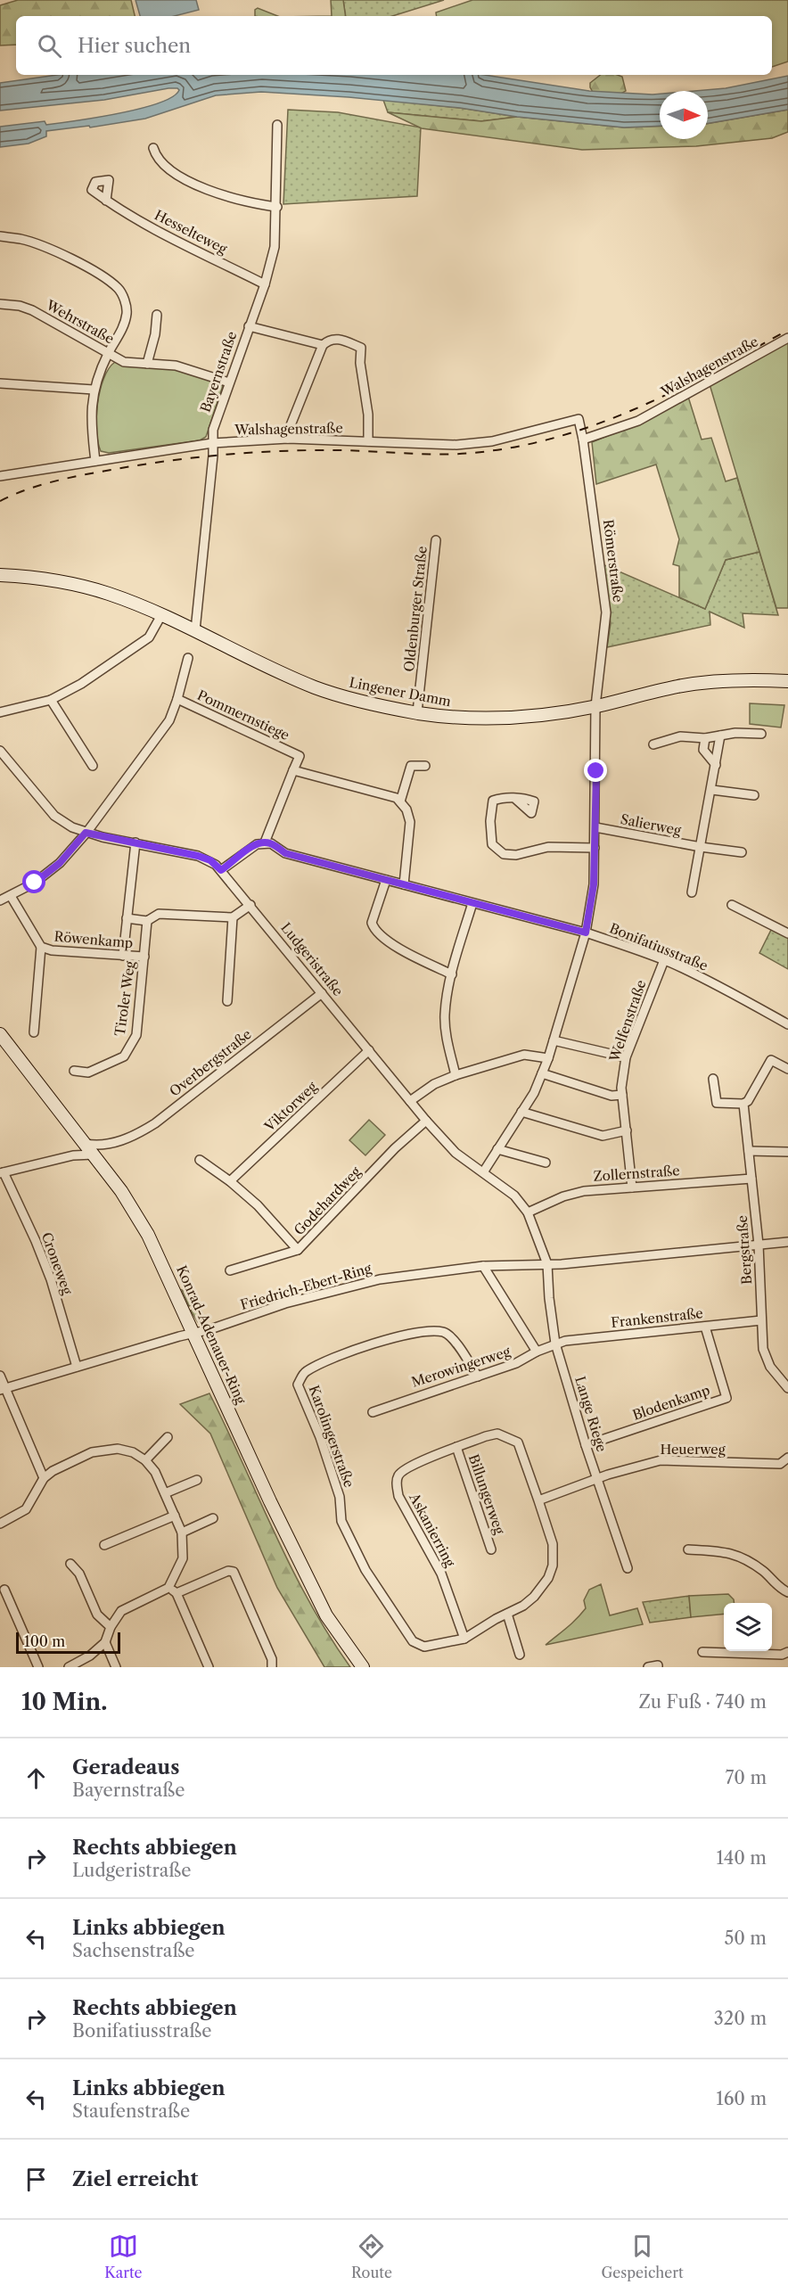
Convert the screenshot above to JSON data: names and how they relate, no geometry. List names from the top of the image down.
{
  "streets": {
    "main road": ["Lingener Damm", "Konrad-Adenauer-Ring"],
    "street": [
      "Hesselteweg",
      "Wehrstraße",
      "Walshagenstraße",
      "Bayernstraße",
      "Römerstraße",
      "Oldenburger Straße",
      "Pommernstiege",
      "Salierweg",
      "Röwenkamp",
      "Bonifatiusstraße",
      "Ludgeristraße",
      "Tiroler Weg",
      "Welfenstraße",
      "Overbergstraße",
      "Viktorweg",
      "Zollernstraße",
      "Godehardweg",
      "Bergstraße",
      "Croneweg",
      "Friedrich-Ebert-Ring",
      "Frankenstraße",
      "Merowingerweg",
      "Blodenkamp",
      "Lange Riege",
      "Karolingerstraße",
      "Heuerweg",
      "Billungerweg",
      "Askanierring"
    ]
  },
  "crossings": [
    ["Hesselteweg", "Bayernstraße"],
    ["Wehrstraße", "Bayernstraße"],
    ["Walshagenstraße", "Bayernstraße"],
    ["Walshagenstraße", "Römerstraße"],
    ["Bayernstraße", "Lingener Damm"],
    ["Römerstraße", "Lingener Damm"],
    ["Römerstraße", "Salierweg"],
    ["Römerstraße", "Bonifatiusstraße"],
    ["Römerstraße", "Ludgeristraße"],
    ["Oldenburger Straße", "Lingener Damm"],
    ["Röwenkamp", "Tiroler Weg"],
    ["Bonifatiusstraße", "Welfenstraße"],
    ["Ludgeristraße", "Tiroler Weg"],
    ["Ludgeristraße", "Overbergstraße"],
    ["Ludgeristraße", "Viktorweg"],
    ["Ludgeristraße", "Zollernstraße"],
    ["Ludgeristraße", "Godehardweg"],
    ["Ludgeristraße", "Friedrich-Ebert-Ring"],
    ["Ludgeristraße", "Lange Riege"],
    ["Welfenstraße", "Zollernstraße"],
    ["Overbergstraße", "Konrad-Adenauer-Ring"],
    ["Zollernstraße", "Bergstraße"],
    ["Bergstraße", "Friedrich-Ebert-Ring"],
    ["Bergstraße", "Frankenstraße"],
    ["Croneweg", "Friedrich-Ebert-Ring"],
    ["Friedrich-Ebert-Ring", "Konrad-Adenauer-Ring"],
    ["Friedrich-Ebert-Ring", "Lange Riege"],
    ["Frankenstraße", "Merowingerweg"],
    ["Frankenstraße", "Blodenkamp"],
    ["Frankenstraße", "Lange Riege"],
    ["Merowingerweg", "Lange Riege"],
    ["Merowingerweg", "Karolingerstraße"],
    ["Blodenkamp", "Lange Riege"],
    ["Lange Riege", "Heuerweg"],
    ["Karolingerstraße", "Askanierring"],
    ["Billungerweg", "Askanierring"]
  ],
  "scale_bar": "100 m",
  "north": "right",
  "page": {
    "search": "Hier suchen",
    "scale": "100 m",
    "heading": ["10 Min.", "Zu Fuß · 740 m"],
    "list": [
      ["Geradeaus", "Bayernstraße", "70 m"],
      ["Rechts abbiegen", "Ludgeristraße", "140 m"],
      ["Links abbiegen", "Sachsenstraße", "50 m"],
      ["Rechts abbiegen", "Bonifatiusstraße", "320 m"],
      ["Links abbiegen", "Staufenstraße", "160 m"],
      "Ziel erreicht"
    ],
    "nav": ["Karte", "Route", "Gespeichert"]
  }
}
